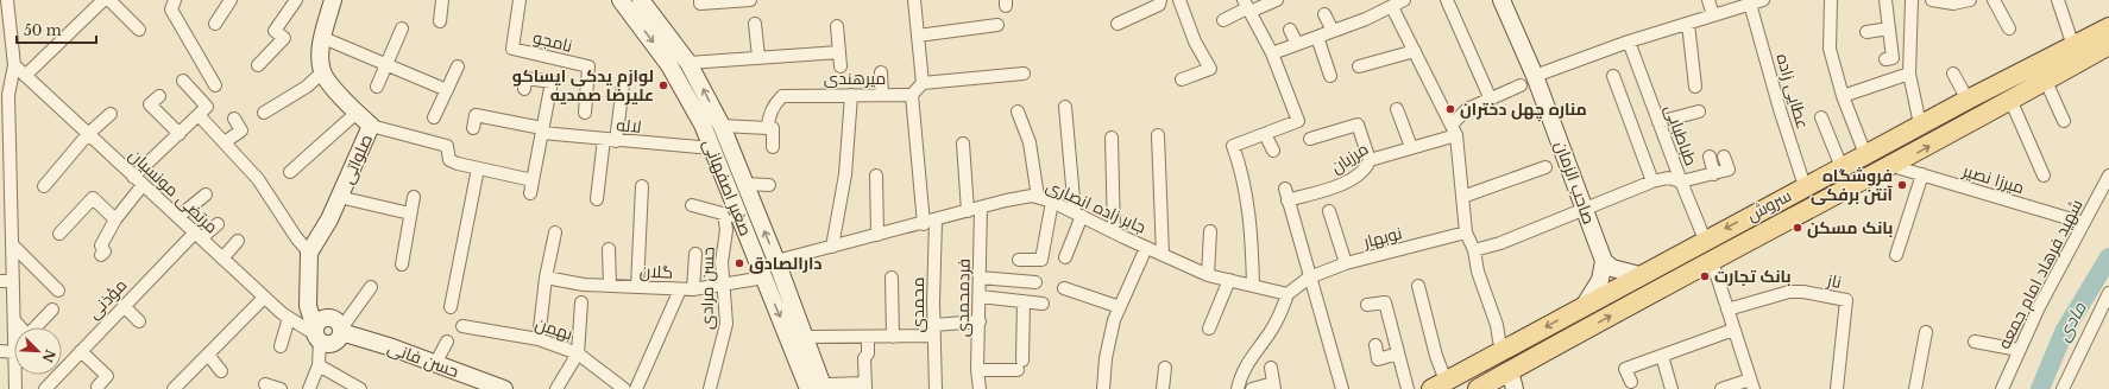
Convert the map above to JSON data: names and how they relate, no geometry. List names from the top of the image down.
{
  "streets": {
    "main road": ["سروش"],
    "street": [
      "نامجو",
      "میرهندی",
      "عطایی زاده",
      "لاله",
      "طباطبایی",
      "مرزبان",
      "صلواتی",
      "میرزا نصیر",
      "صاحب الزمان",
      "صغیر اصفهانی",
      "مرتضی مونسیان",
      "جابر زاده انصاری",
      "نوبهار",
      "گلان",
      "شهید فرهاد امام جمعه",
      "ناز",
      "حسن مرادی",
      "فردمحمدی",
      "مؤذنی",
      "محمدی",
      "بهمن",
      "حسن فانی"
    ]
  },
  "crossings": [
    ["عطایی زاده", "سروش"],
    ["لاله", "صغیر اصفهانی"],
    ["طباطبایی", "سروش"],
    ["مرزبان", "نوبهار"],
    ["صلواتی", "مرتضی مونسیان"],
    ["صلواتی", "حسن فانی"],
    ["میرزا نصیر", "سروش"],
    ["میرزا نصیر", "شهید فرهاد امام جمعه"],
    ["صغیر اصفهانی", "جابر زاده انصاری"],
    ["صغیر اصفهانی", "گلان"],
    ["مرتضی مونسیان", "مؤذنی"],
    ["مرتضی مونسیان", "حسن فانی"],
    ["جابر زاده انصاری", "فردمحمدی"],
    ["جابر زاده انصاری", "محمدی"],
    ["گلان", "حسن مرادی"]
  ],
  "water": ["مادی"],
  "places": [
    "لوازم یدکی ایساکو علیرضا صمدیه",
    "مناره چهل دختران",
    "فروشگاه آنتن برفکی",
    "بانک مسکن",
    "دارالصادق",
    "بانک تجارت"
  ],
  "scale_bar": "50 m",
  "north": "bottom right"
}
